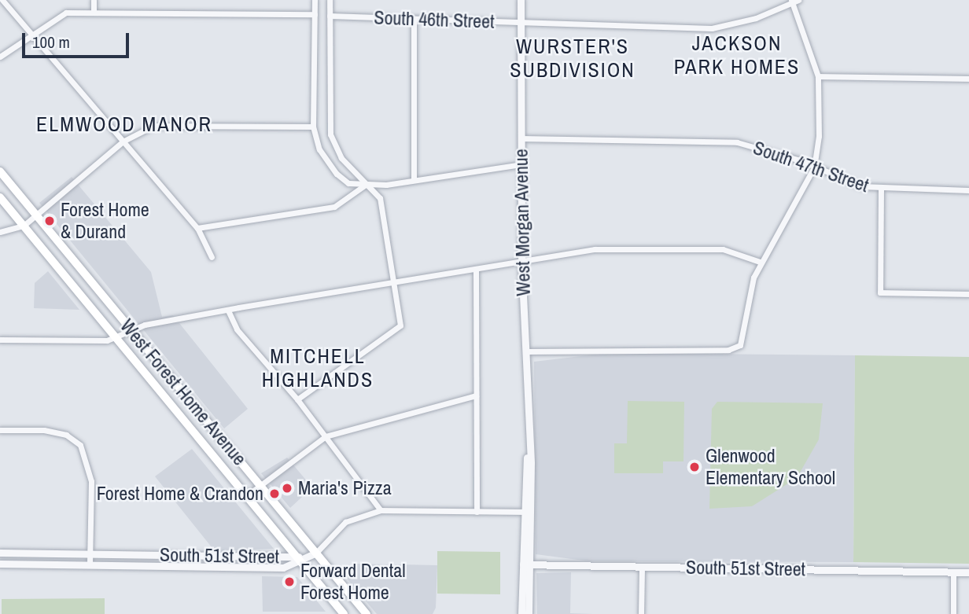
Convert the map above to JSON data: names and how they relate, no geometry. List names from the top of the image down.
{
  "streets": {
    "main road": ["West Forest Home Avenue"],
    "street": [
      "South 46th Street",
      "South 47th Street",
      "West Morgan Avenue",
      "South 51st Street"
    ]
  },
  "crossings": [
    ["South 46th Street", "West Morgan Avenue"],
    ["South 47th Street", "West Morgan Avenue"],
    ["West Morgan Avenue", "South 51st Street"],
    ["West Forest Home Avenue", "South 51st Street"]
  ],
  "districts": [
    "JACKSON PARK HOMES",
    "WURSTER'S SUBDIVISION",
    "ELMWOOD MANOR",
    "MITCHELL HIGHLANDS"
  ],
  "places": [
    "Forest Home & Durand",
    "Glenwood Elementary School",
    "Maria's Pizza",
    "Forest Home & Crandon",
    "Forward Dental Forest Home"
  ],
  "scale_bar": "100 m"
}
